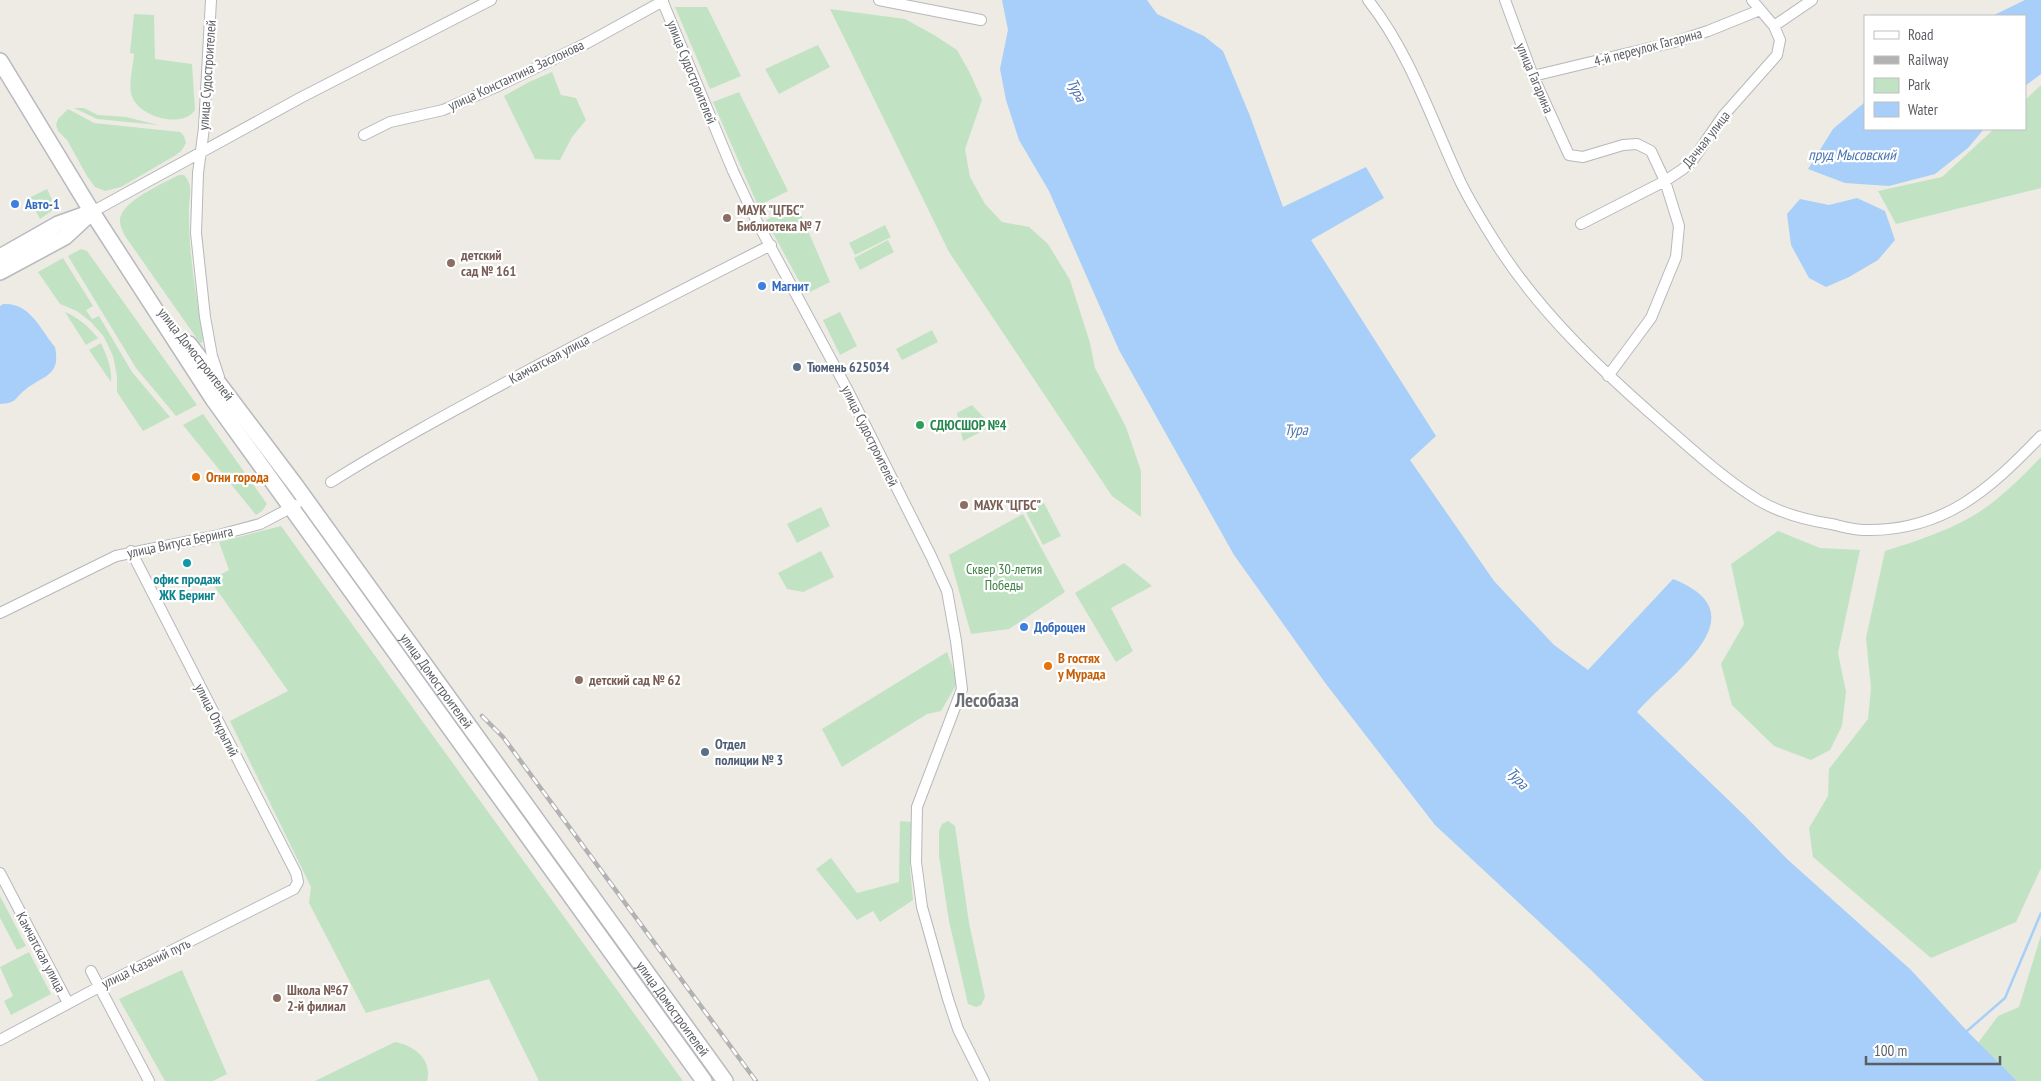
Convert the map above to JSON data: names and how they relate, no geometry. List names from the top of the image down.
{
  "streets": {
    "main road": ["улица Домостроителей"],
    "street": [
      "4-й переулок Гагарина",
      "улица Судостроителей",
      "улица Константина Заслонова",
      "улица Гагарина",
      "Дачная улица",
      "Камчатская улица",
      "улица Витуса Беринга",
      "улица Открытий",
      "улица Казачий путь"
    ]
  },
  "crossings": [
    ["4-й переулок Гагарина", "улица Гагарина"],
    ["улица Судостроителей", "улица Константина Заслонова"],
    ["улица Судостроителей", "улица Домостроителей"],
    ["улица Судостроителей", "Камчатская улица"],
    ["улица Гагарина", "Дачная улица"],
    ["улица Домостроителей", "улица Витуса Беринга"],
    ["Камчатская улица", "улица Казачий путь"],
    ["улица Витуса Беринга", "улица Открытий"],
    ["улица Открытий", "улица Казачий путь"]
  ],
  "districts": ["Лесобаза"],
  "water": ["Тура", "пруд Мысовский"],
  "parks": ["Сквер 30-летия Победы"],
  "places": [
    "Авто-1",
    "МАУК \"ЦГБС\" Библиотека № 7",
    "детский сад № 161",
    "Магнит",
    "Тюмень 625034",
    "СДЮСШОР №4",
    "Огни города",
    "МАУК \"ЦГБС\"",
    "офис продаж ЖК Беринг",
    "Доброцен",
    "В гостях у Мурада",
    "детский сад № 62",
    "Отдел полиции № 3",
    "Школа №67 2-й филиал"
  ],
  "legend": [
    "Road",
    "Railway",
    "Park",
    "Water"
  ],
  "scale_bar": "100 m"
}
